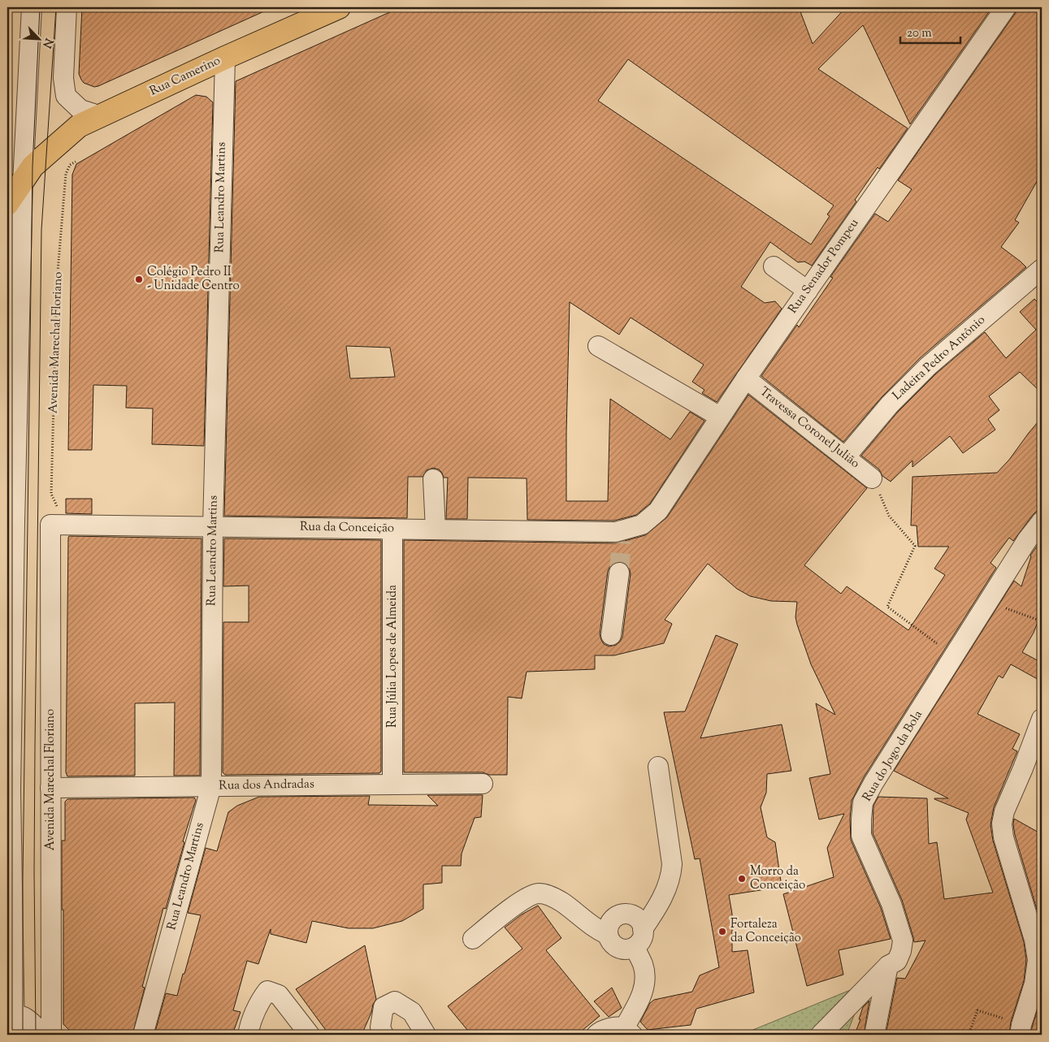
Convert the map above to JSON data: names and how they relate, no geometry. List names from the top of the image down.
{
  "streets": {
    "main road": ["Rua Camerino"],
    "street": [
      "Rua Leandro Martins",
      "Rua Senador Pompeu",
      "Avenida Marechal Floriano",
      "Ladeira Pedro Antônio",
      "Travessa Coronel Julião",
      "Rua da Conceição",
      "Rua Júlia Lopes de Almeida",
      "Rua do Jogo da Bola",
      "Rua dos Andradas"
    ]
  },
  "crossings": [
    ["Rua Camerino", "Rua Leandro Martins"],
    ["Rua Leandro Martins", "Rua da Conceição"],
    ["Rua Leandro Martins", "Rua dos Andradas"],
    ["Rua Senador Pompeu", "Travessa Coronel Julião"],
    ["Rua Senador Pompeu", "Rua da Conceição"],
    ["Avenida Marechal Floriano", "Rua da Conceição"],
    ["Avenida Marechal Floriano", "Rua dos Andradas"],
    ["Ladeira Pedro Antônio", "Travessa Coronel Julião"],
    ["Rua da Conceição", "Rua Júlia Lopes de Almeida"],
    ["Rua Júlia Lopes de Almeida", "Rua dos Andradas"]
  ],
  "places": ["Colégio Pedro II - Unidade Centro", "Morro da Conceição", "Fortaleza da Conceição"],
  "scale_bar": "20 m",
  "north": "bottom right"
}
